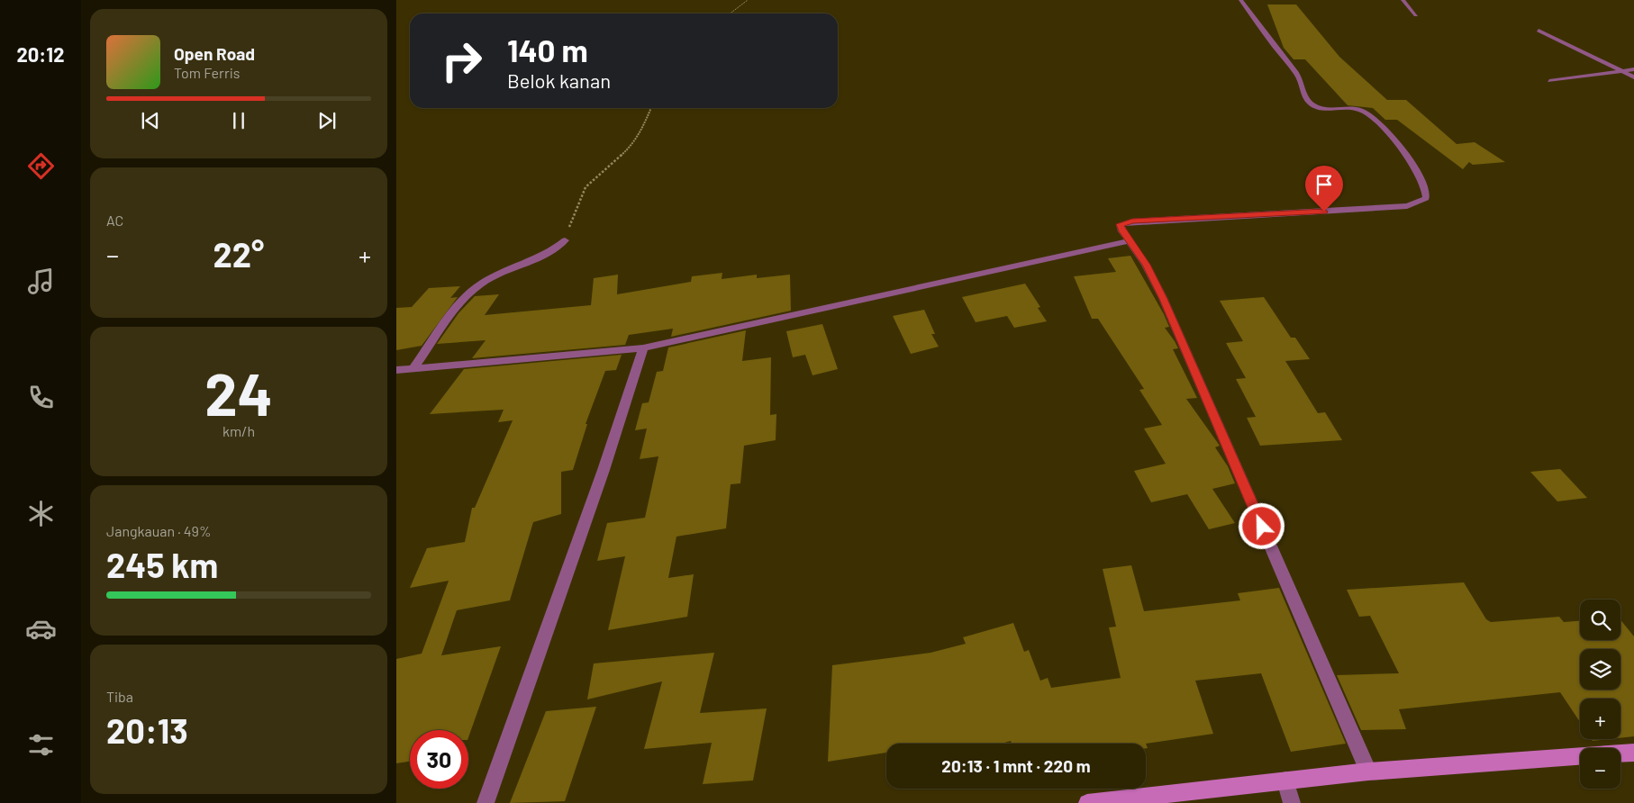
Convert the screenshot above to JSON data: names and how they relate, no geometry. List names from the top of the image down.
{
  "page": {
    "tabs": "20:12",
    "turn": ["140 m", "Belok kanan"],
    "song": ["Open Road", "Tom Ferris"],
    "tile": [
      "AC",
      ["24", "km/h"],
      ["Jangkauan · 49%", "245 km"],
      ["Tiba", "20:13"]
    ],
    "heat": ["−", "22°", "+"],
    "map_buttons": ["+", "−"],
    "limit": "30",
    "trip": "20:13 · 1 mnt · 220 m"
  }
}
